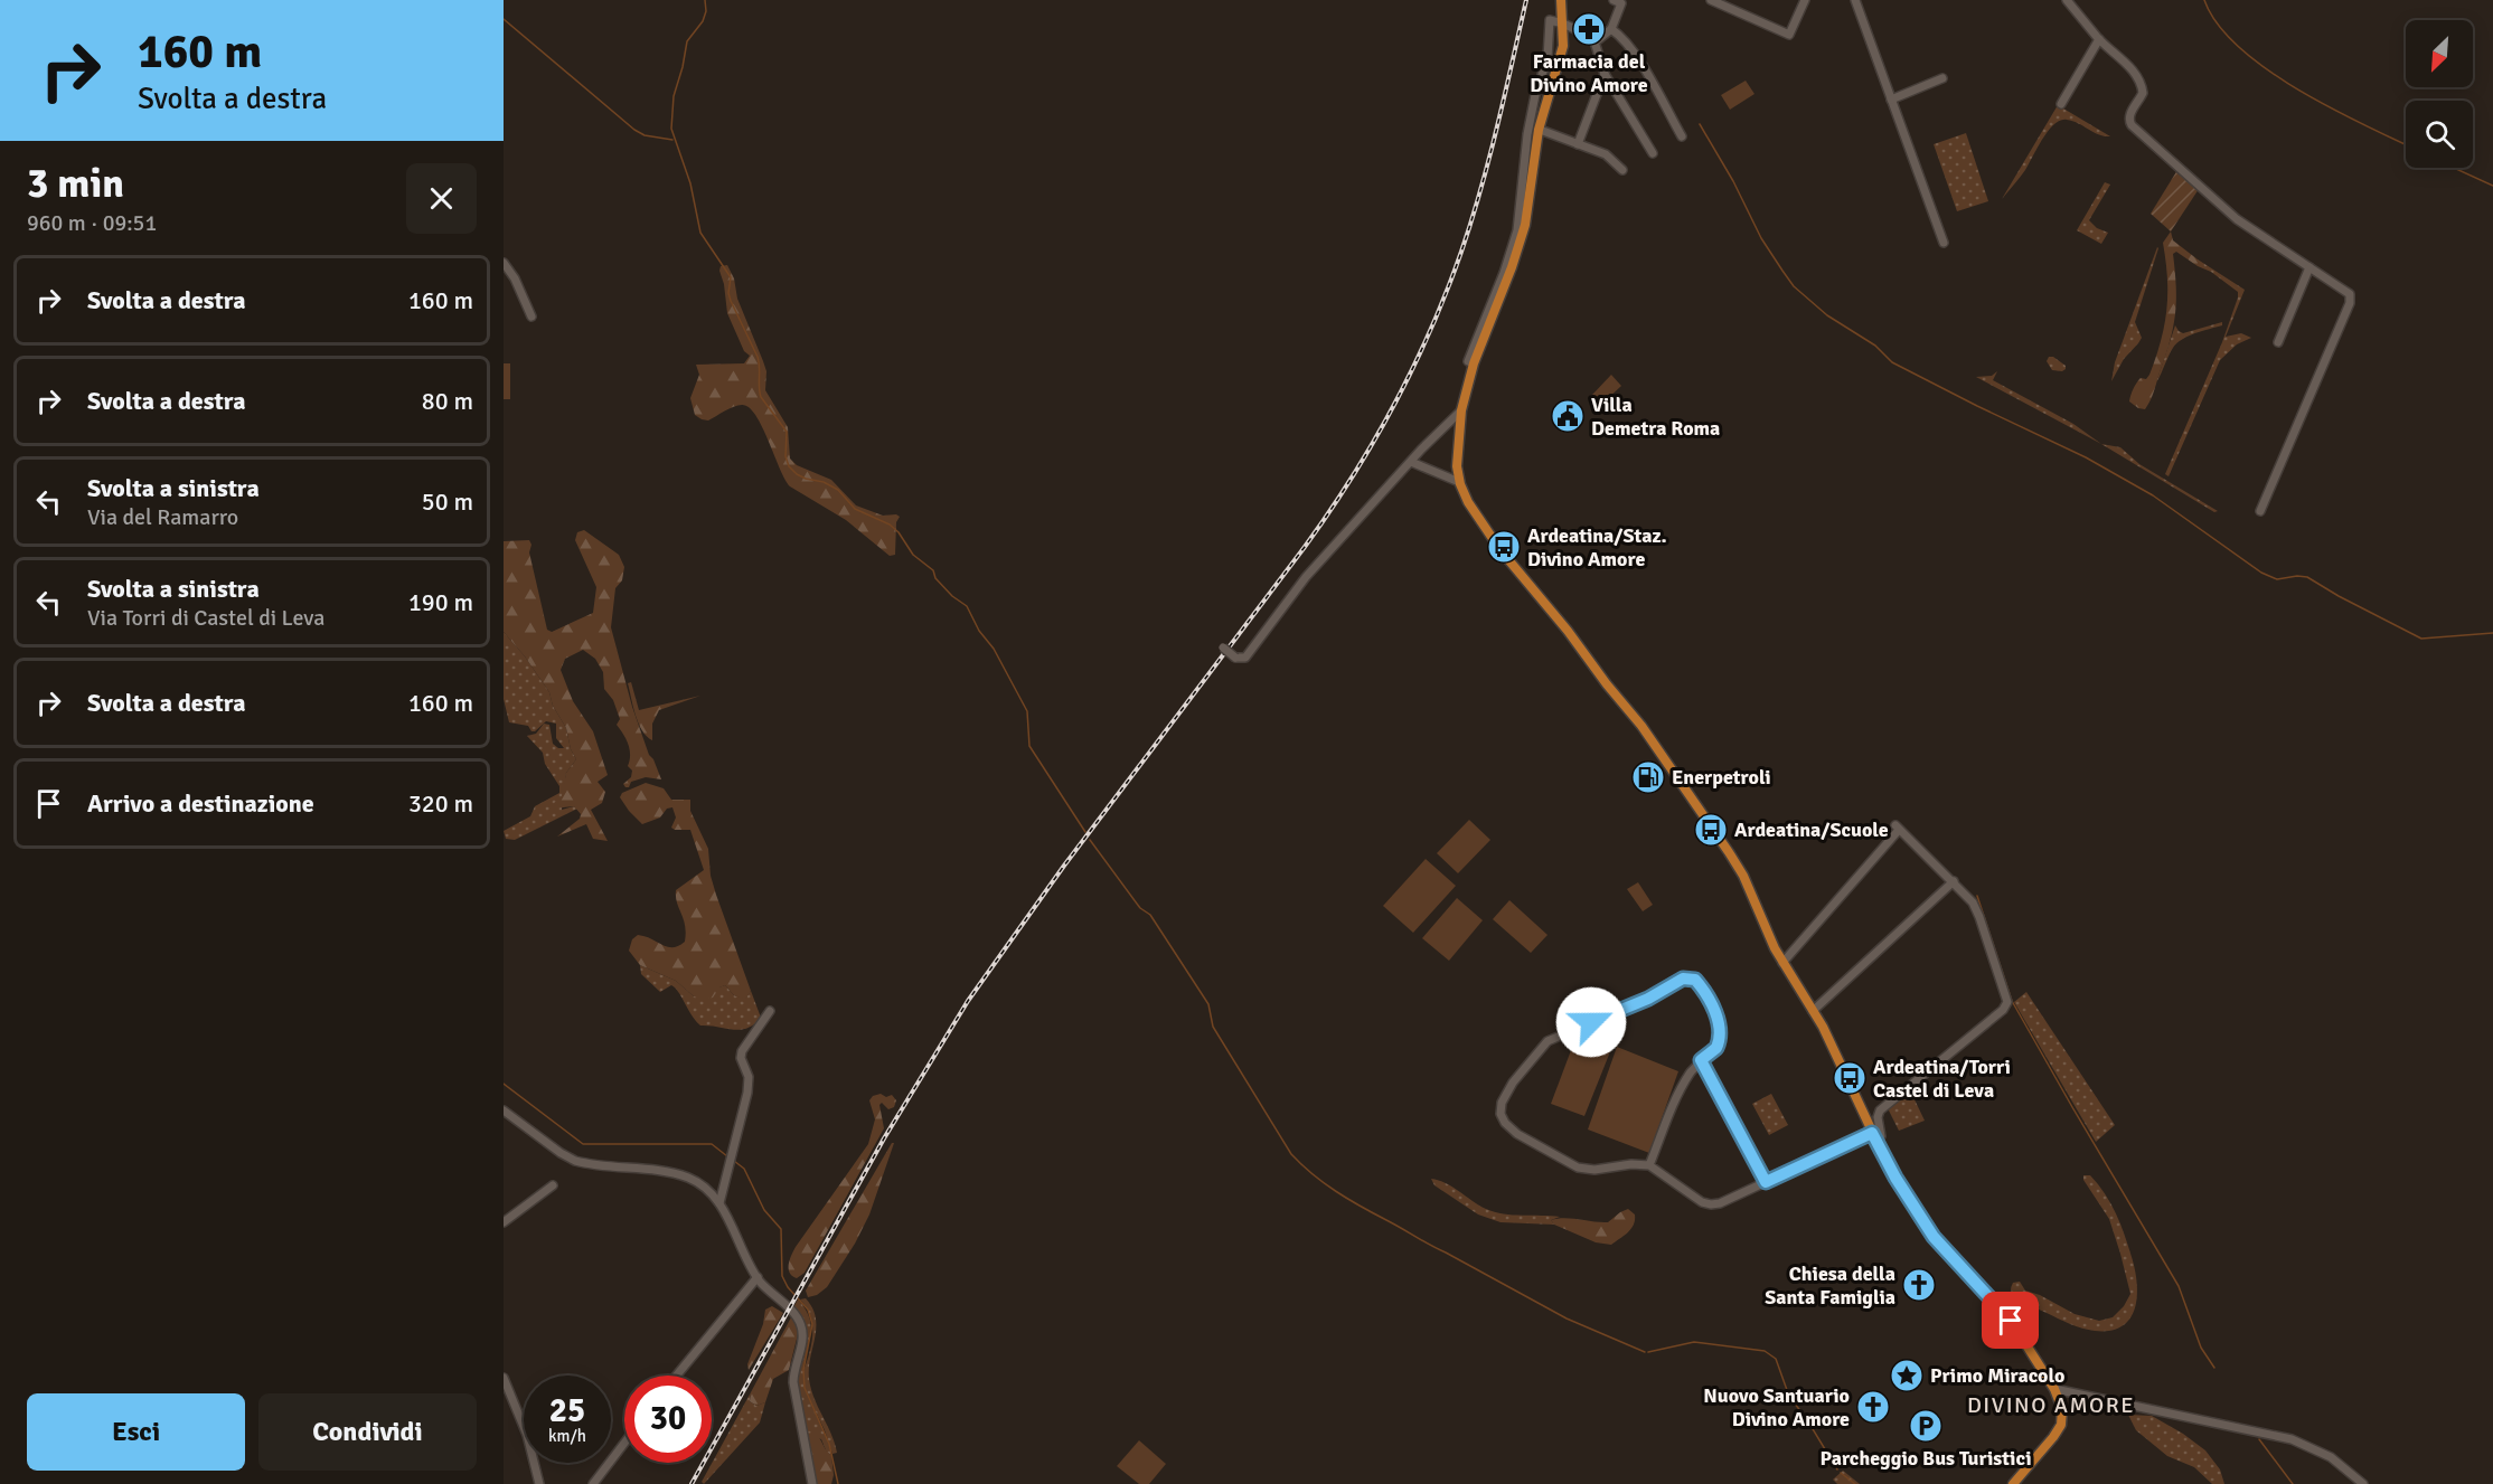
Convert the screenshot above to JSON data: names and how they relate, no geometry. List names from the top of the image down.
{
  "districts": ["DIVINO AMORE"],
  "places": {
    "pharmacy": ["Farmacia del Divino Amore"],
    "public building": ["Villa Demetra Roma"],
    "bus stop": ["Ardeatina/Staz. Divino Amore", "Ardeatina/Scuole", "Ardeatina/Torri Castel di Leva"],
    "fuel station": ["Enerpetroli"],
    "church": ["Chiesa della Santa Famiglia", "Nuovo Santuario Divino Amore"],
    "place": ["Primo Miracolo"],
    "parking": ["Parcheggio Bus Turistici"]
  },
  "north": "bottom left",
  "page": {
    "turn": ["160 m", "Svolta a destra"],
    "heading": ["3 min", "960 m · 09:51"],
    "list": [
      {
        "name": "Svolta a destra",
        "value": "160 m"
      },
      {
        "name": "Svolta a destra",
        "value": "80 m"
      },
      {
        "name": "Svolta a sinistra",
        "note": "Via del Ramarro",
        "value": "50 m"
      },
      {
        "name": "Svolta a sinistra",
        "note": "Via Torri di Castel di Leva",
        "value": "190 m"
      },
      {
        "name": "Svolta a destra",
        "value": "160 m"
      },
      {
        "name": "Arrivo a destinazione",
        "value": "320 m"
      }
    ],
    "speed": "25 km/h",
    "limit": "30",
    "buttons": ["Esci", "Condividi"]
  }
}
